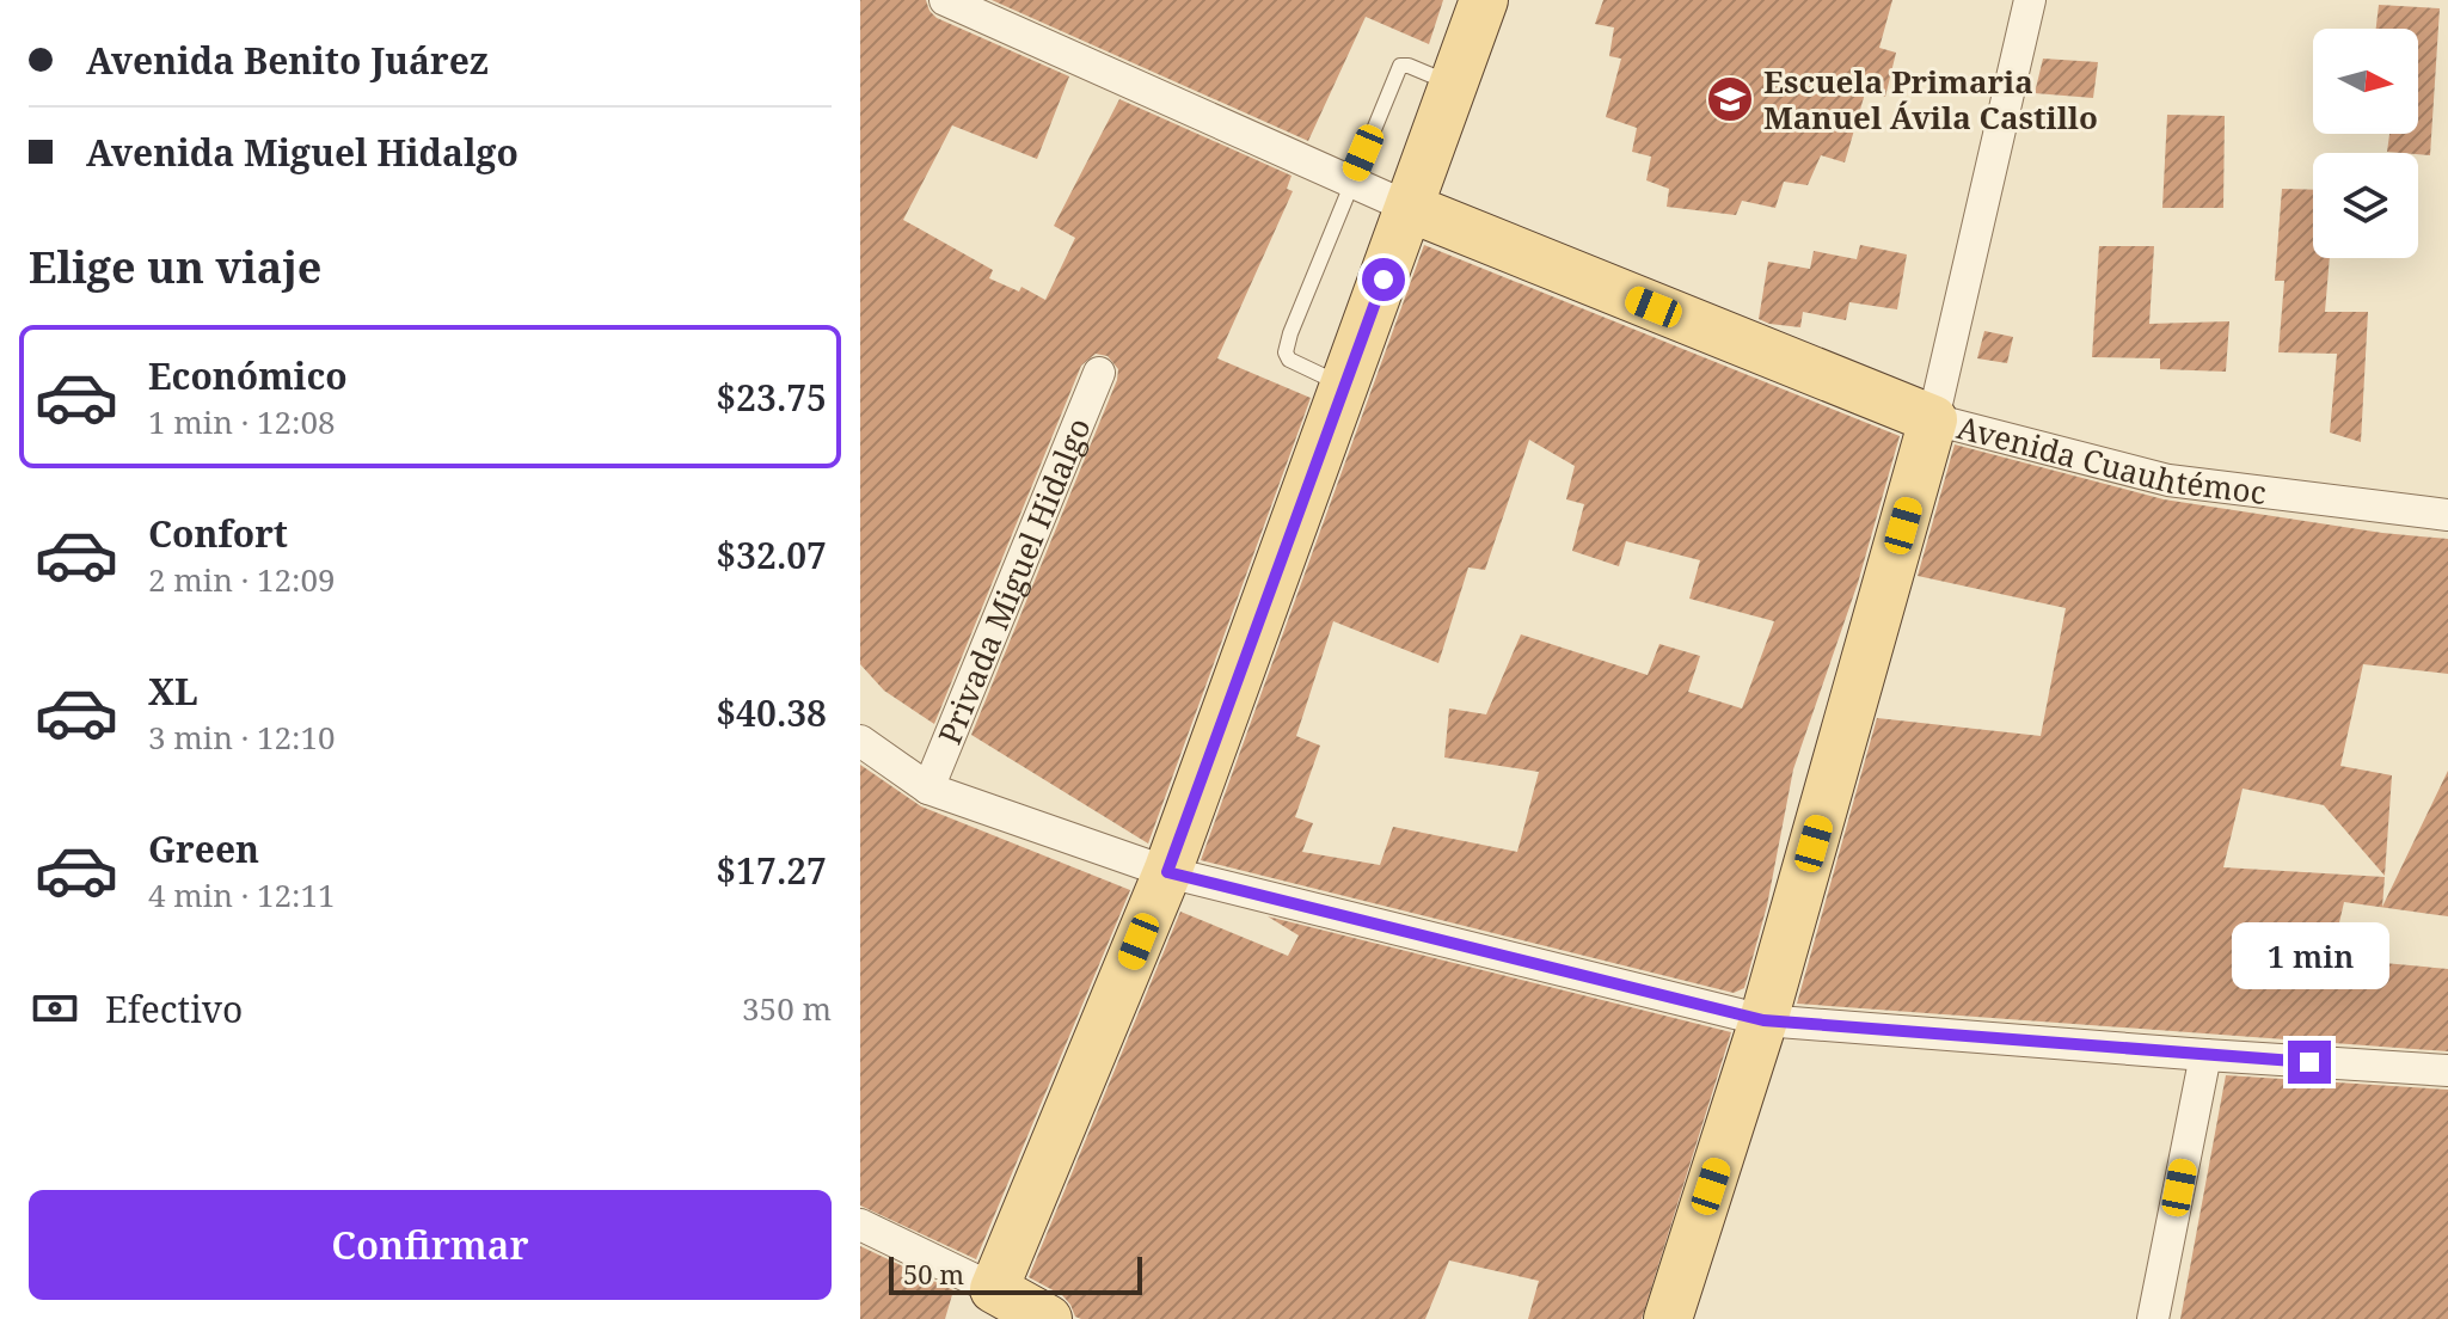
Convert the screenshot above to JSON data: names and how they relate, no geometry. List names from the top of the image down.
{
  "streets": {
    "main road": ["Avenida Cuauhtémoc"],
    "street": ["Privada Miguel Hidalgo"]
  },
  "places": {
    "school or university": ["Escuela Primaria Manuel Ávila Castillo"]
  },
  "scale_bar": "50 m",
  "north": "right",
  "page": {
    "banner": ["Avenida Benito Juárez", "Avenida Miguel Hidalgo"],
    "heading": "Elige un viaje",
    "list": [
      {
        "name": "Económico",
        "note": "1 min · 12:08",
        "value": "$23.75"
      },
      {
        "name": "Confort",
        "note": "2 min · 12:09",
        "value": "$32.07"
      },
      {
        "name": "XL",
        "note": "3 min · 12:10",
        "value": "$40.38"
      },
      {
        "name": "Green",
        "note": "4 min · 12:11",
        "value": "$17.27"
      }
    ],
    "bubble": "1 min",
    "pay": ["Efectivo", "350 m"],
    "buttons": "Confirmar",
    "scale": "50 m"
  }
}
